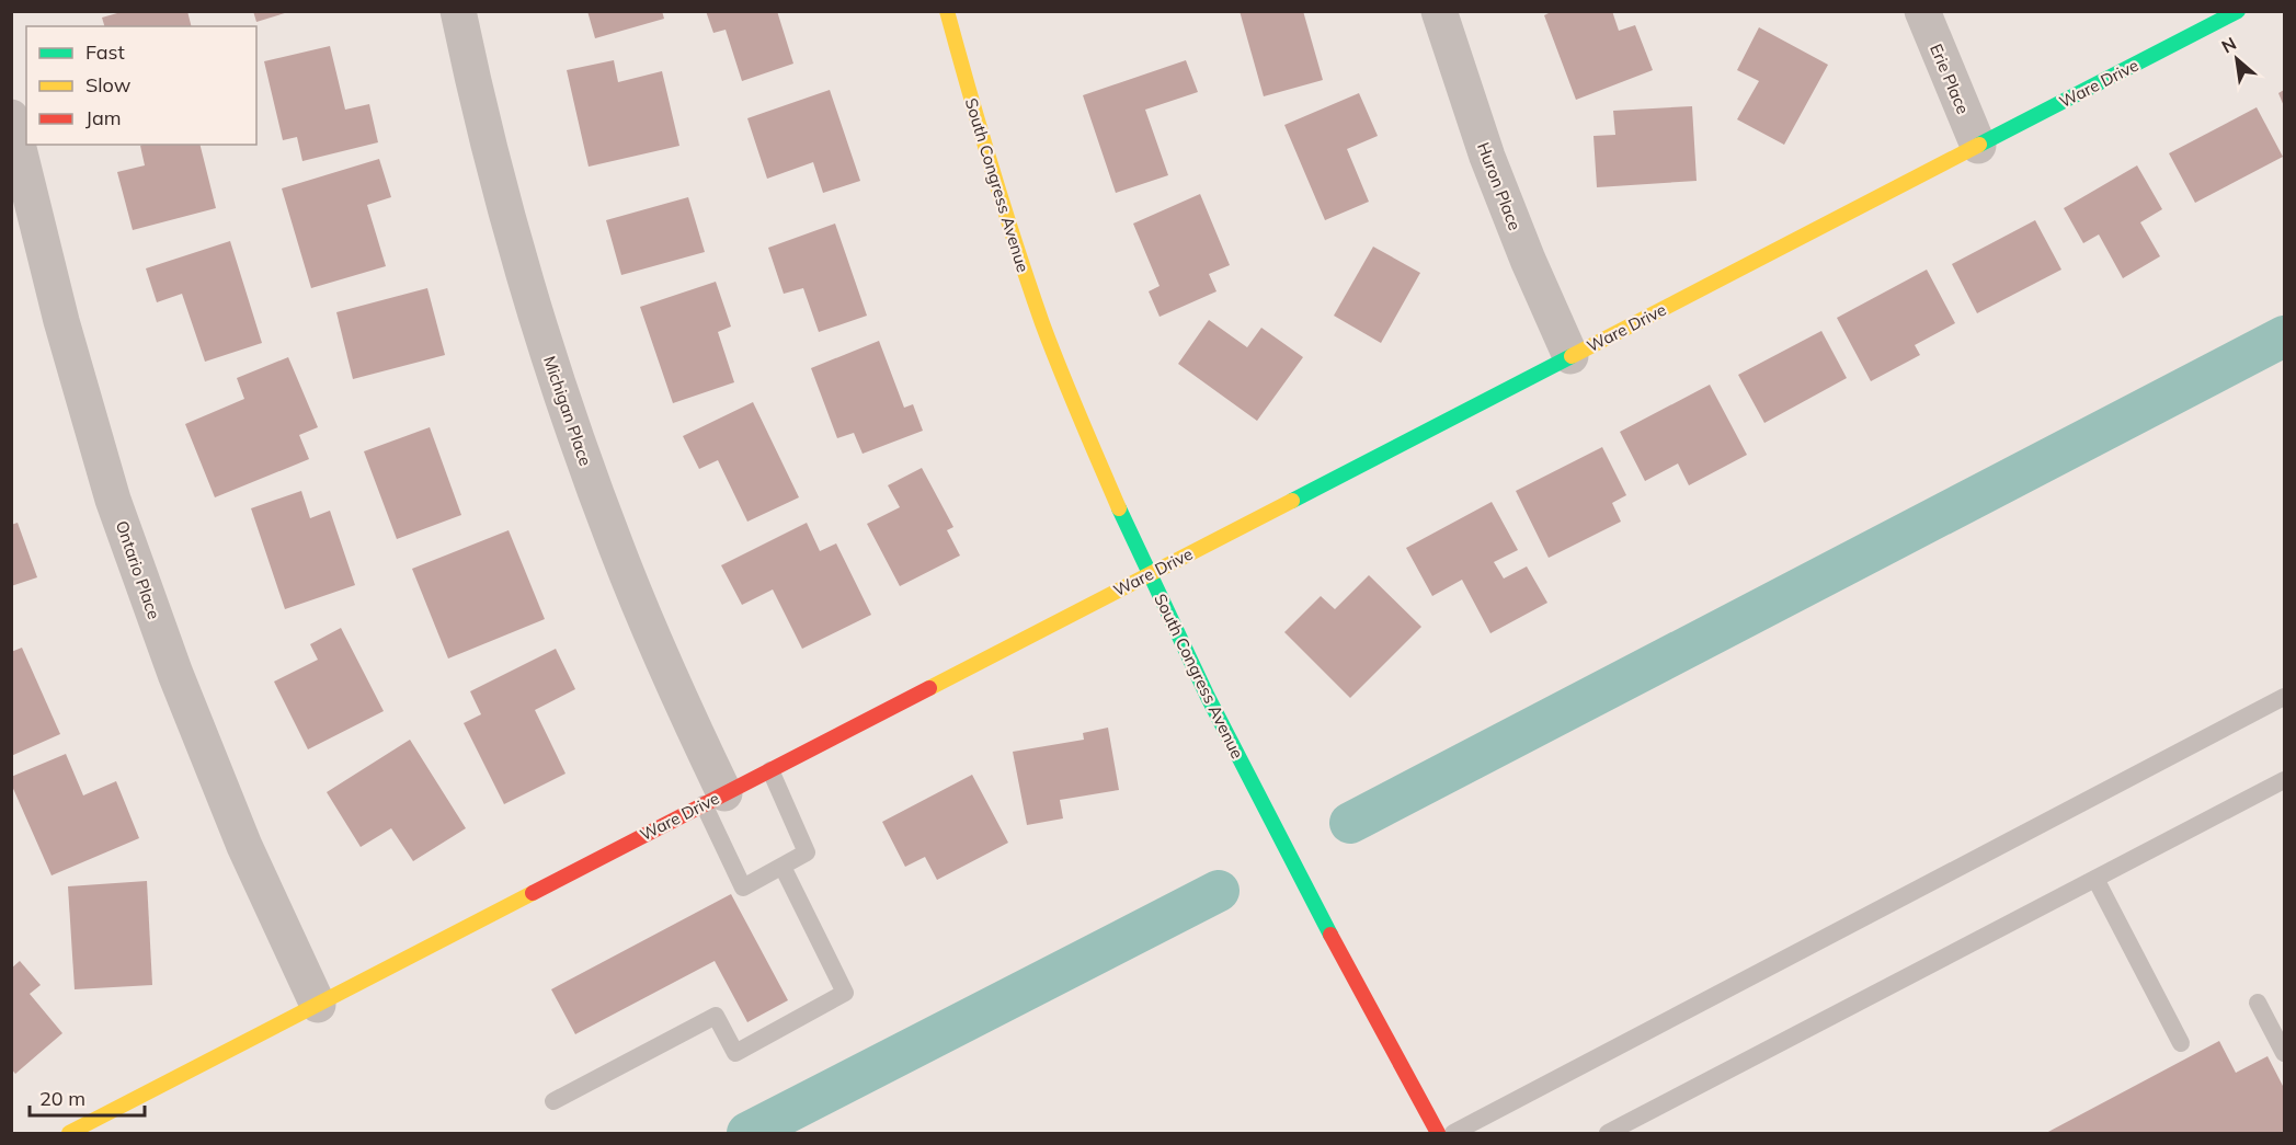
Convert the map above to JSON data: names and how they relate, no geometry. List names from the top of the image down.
{
  "streets": {
    "street": [
      "Erie Place",
      "Ware Drive",
      "South Congress Avenue",
      "Huron Place",
      "Michigan Place",
      "Ontario Place"
    ]
  },
  "crossings": [
    ["Erie Place", "Ware Drive"],
    ["Ware Drive", "South Congress Avenue"],
    ["Ware Drive", "Huron Place"],
    ["Ware Drive", "Michigan Place"],
    ["Ware Drive", "Ontario Place"]
  ],
  "legend": ["Fast", "Slow", "Jam"],
  "scale_bar": "20 m",
  "north": "top left"
}
